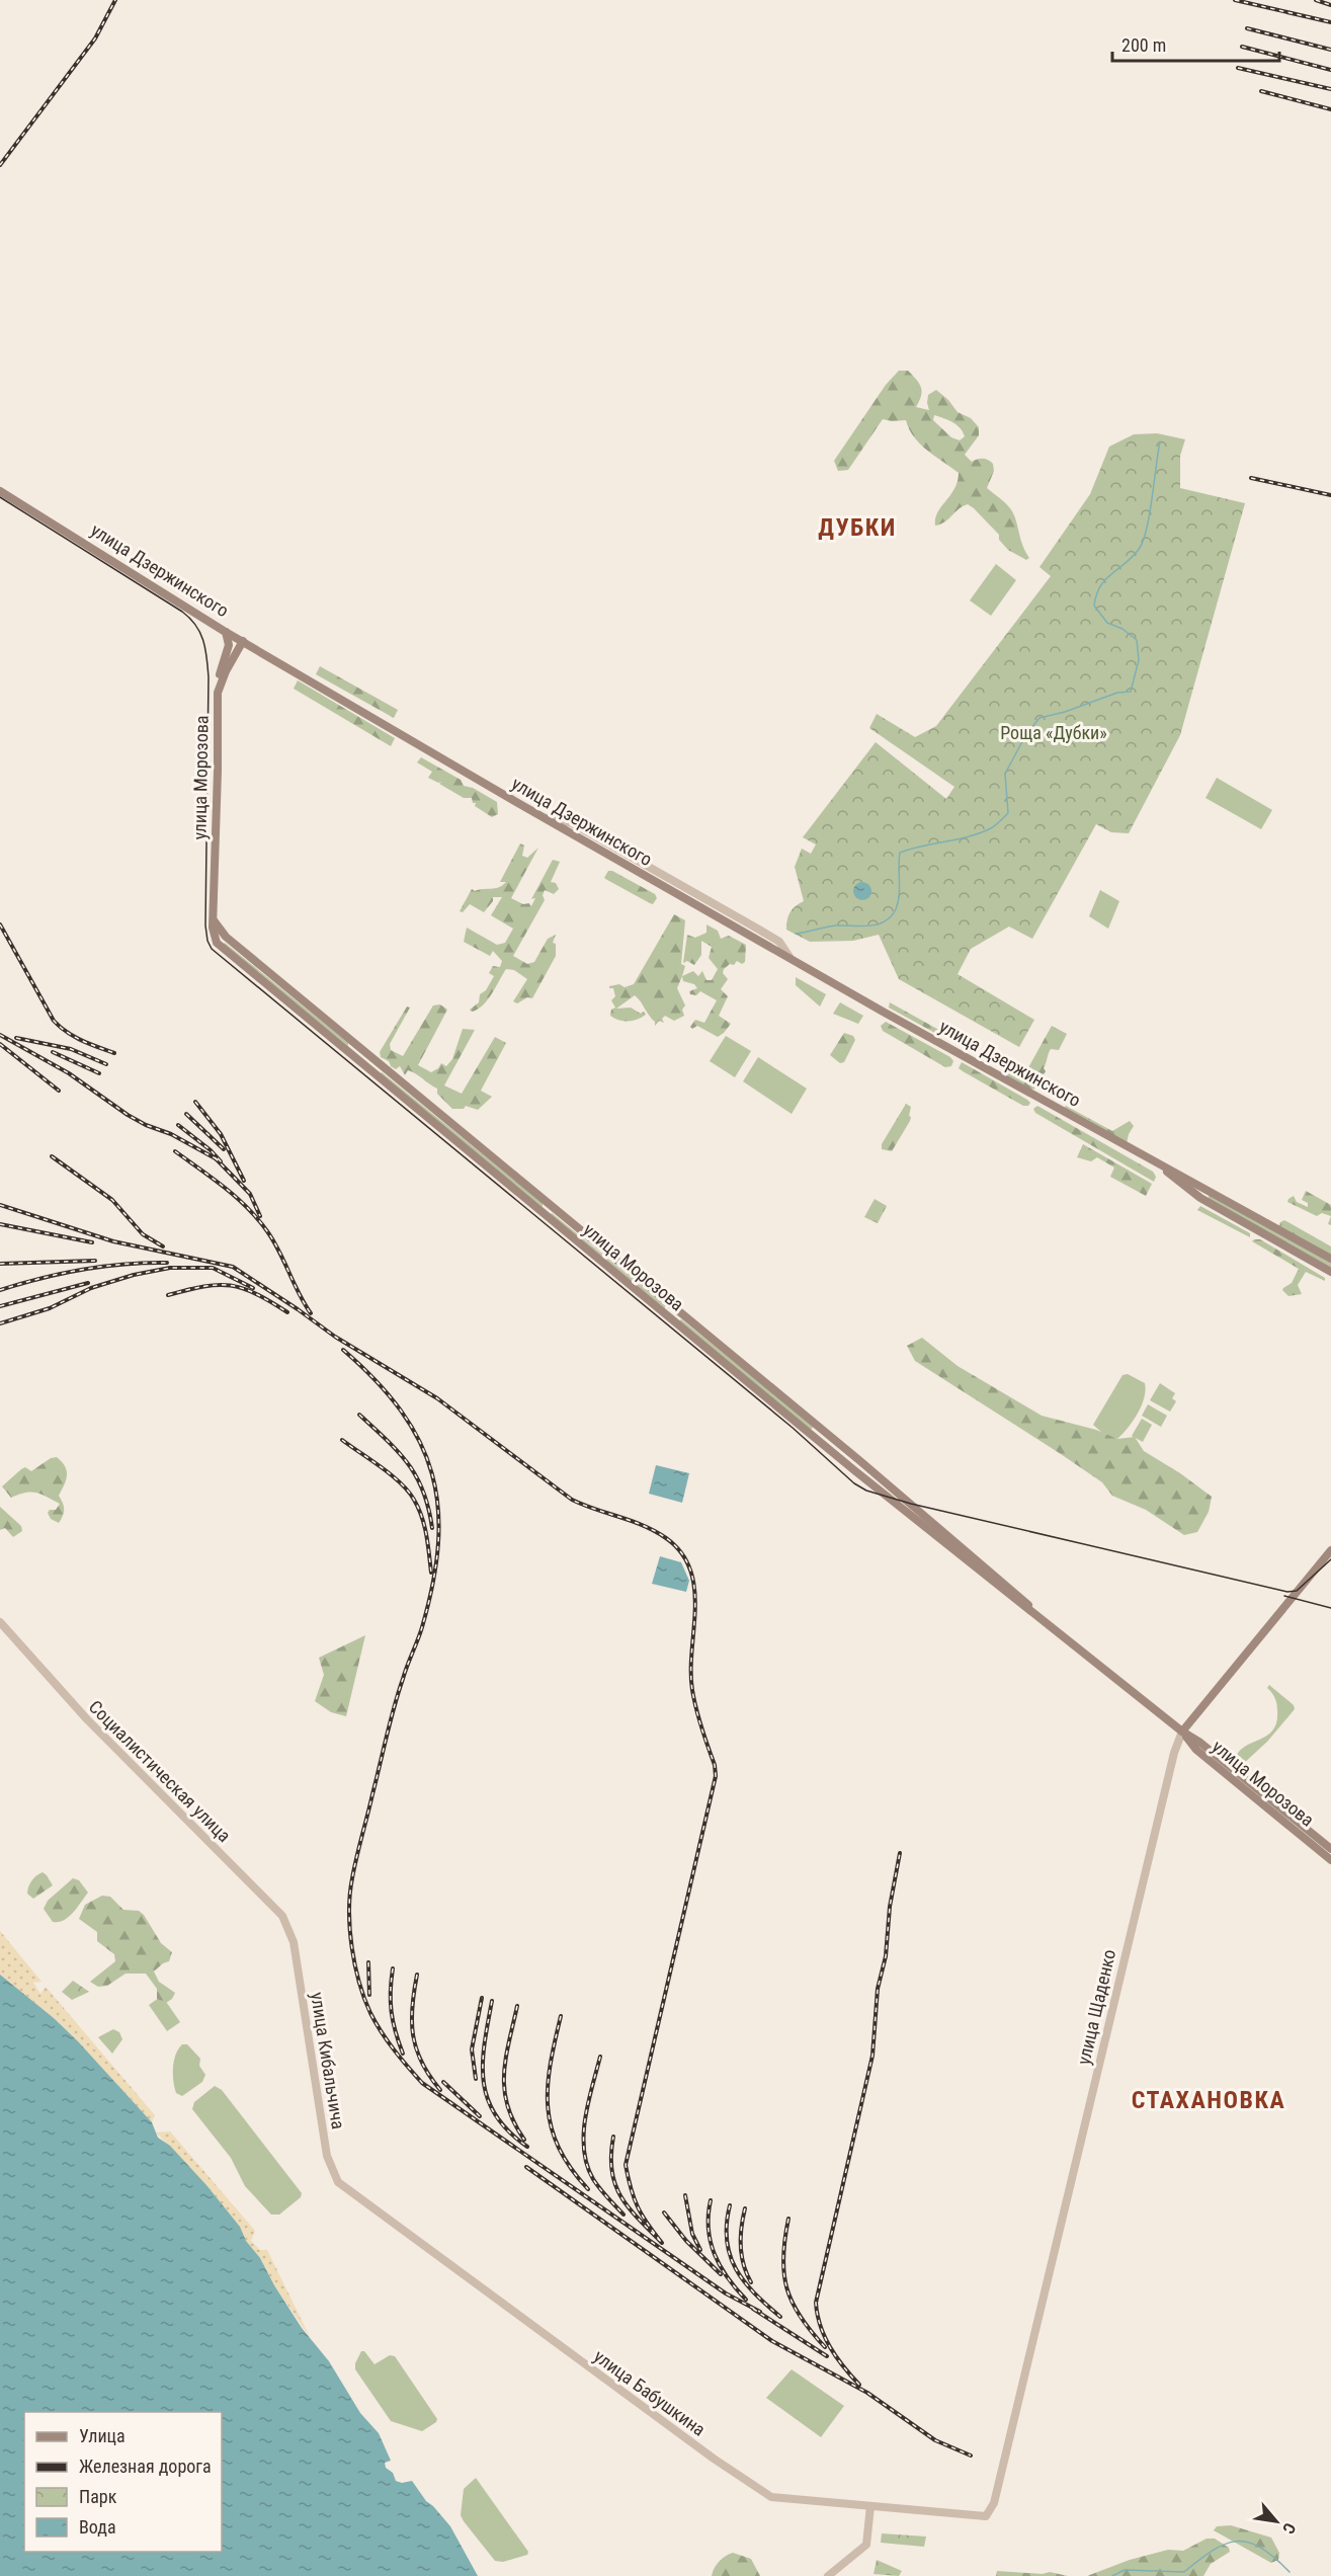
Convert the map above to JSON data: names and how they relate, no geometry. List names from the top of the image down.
{
  "streets": {
    "main road": ["улица Дзержинского", "улица Морозова", "улица Щаденко"],
    "street": ["Социалистическая улица", "улица Кибальчича", "улица Бабушкина"]
  },
  "crossings": [
    ["улица Дзержинского", "улица Морозова"],
    ["улица Морозова", "улица Щаденко"],
    ["Социалистическая улица", "улица Кибальчича"],
    ["улица Щаденко", "улица Бабушкина"],
    ["улица Кибальчича", "улица Бабушкина"]
  ],
  "districts": ["ДУБКИ", "СТАХАНОВКА"],
  "parks": ["Роща «Дубки»"],
  "legend": [
    "Улица",
    "Железная дорога",
    "Парк",
    "Вода"
  ],
  "scale_bar": "200 m",
  "north": "bottom right"
}
